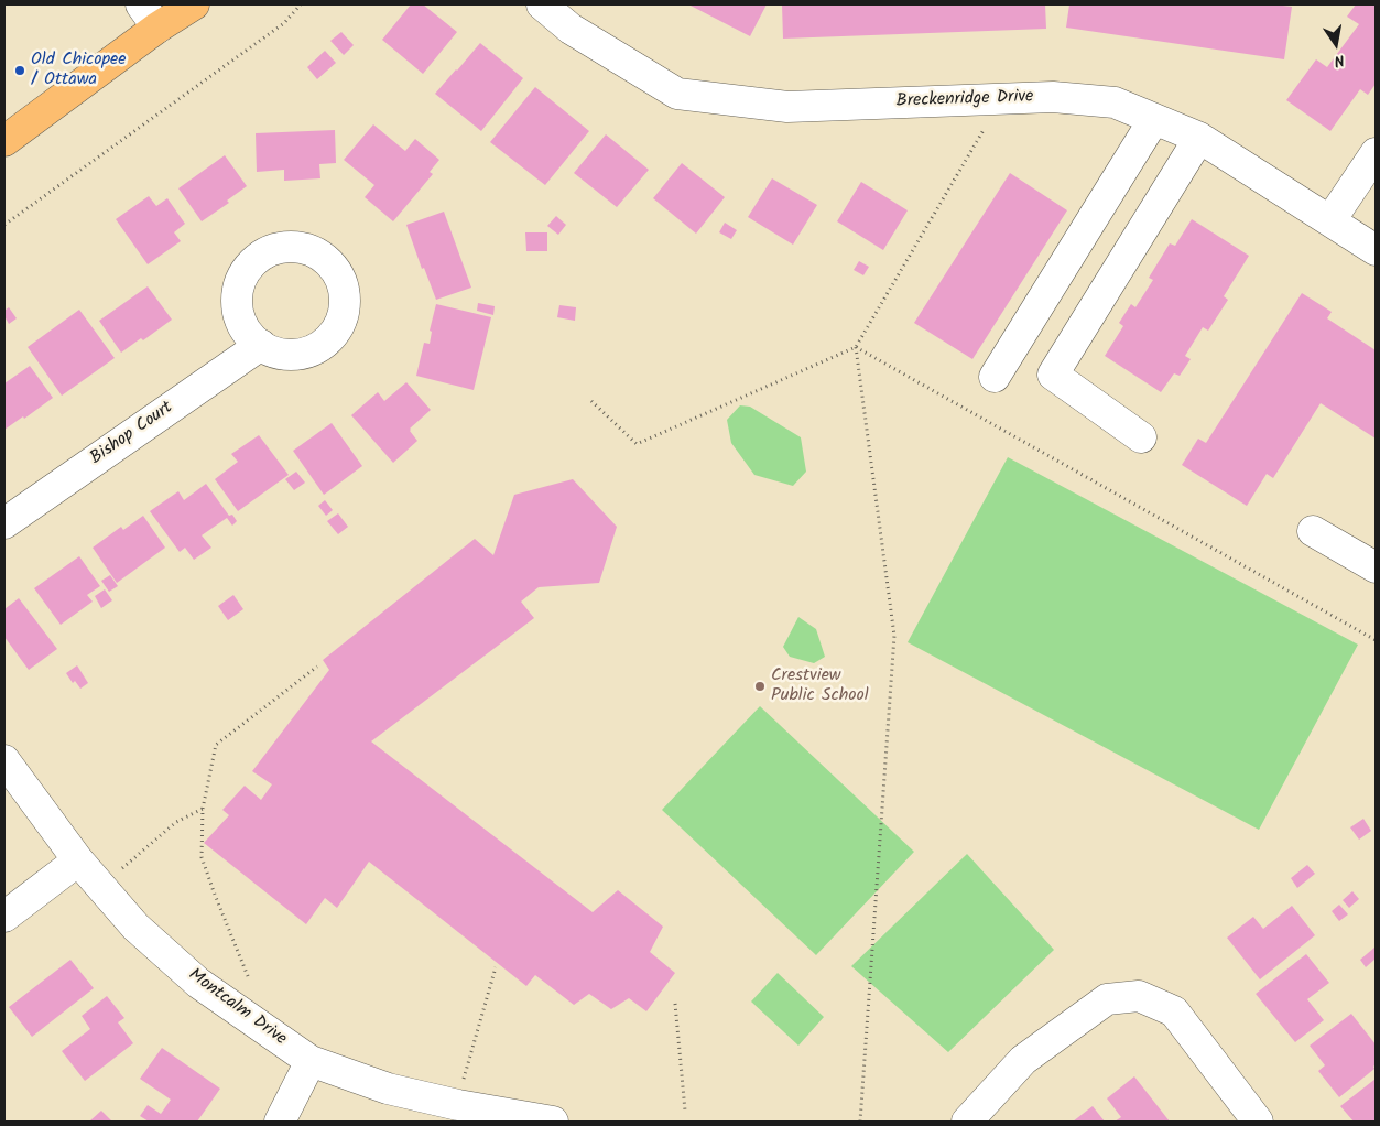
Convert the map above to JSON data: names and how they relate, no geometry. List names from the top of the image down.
{
  "streets": {
    "street": ["Breckenridge Drive", "Bishop Court", "Montcalm Drive"]
  },
  "places": ["Old Chicopee / Ottawa", "Crestview Public School"],
  "north": "bottom"
}
